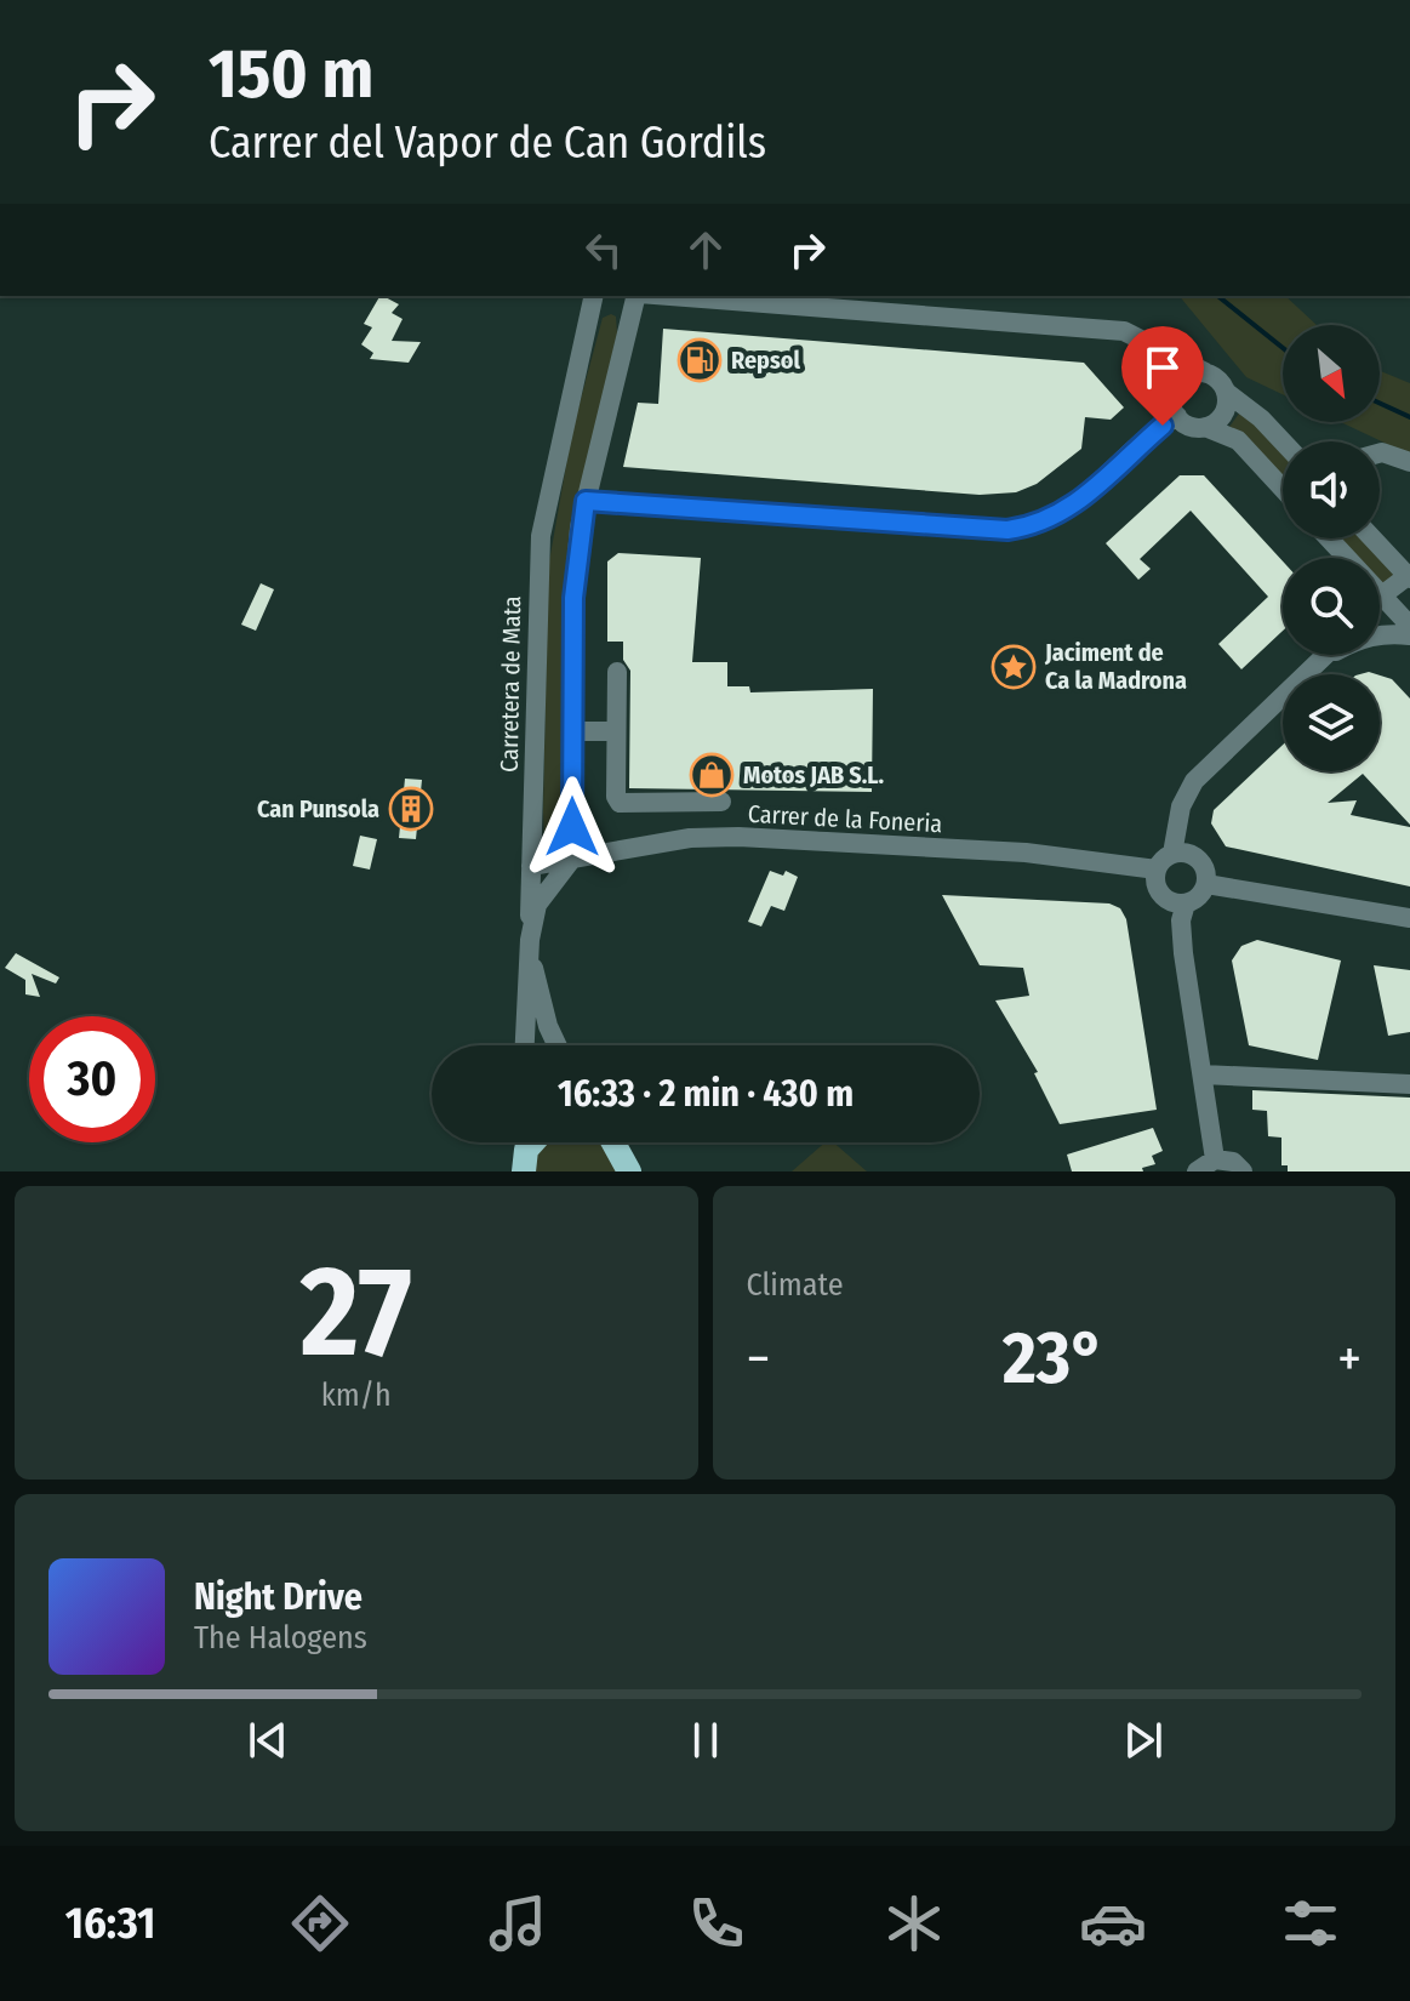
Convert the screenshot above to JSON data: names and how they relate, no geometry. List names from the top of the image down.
{
  "streets": {
    "street": ["Carretera de Mata", "Carrer de la Foneria"]
  },
  "crossings": [
    ["Carretera de Mata", "Carrer de la Foneria"]
  ],
  "places": {
    "fuel station": ["Repsol"],
    "place": ["Jaciment de Ca la Madrona"],
    "shop": ["Motos JAB S.L."],
    "building": ["Can Punsola"]
  },
  "north": "bottom right",
  "page": {
    "turn": ["150 m", "Carrer del Vapor de Can Gordils"],
    "limit": "30",
    "trip": "16:33 · 2 min · 430 m",
    "tile": [
      ["27", "km/h"],
      "Climate"
    ],
    "heat": ["−", "23°", "+"],
    "song": ["Night Drive", "The Halogens"],
    "tabs": "16:31"
  }
}
